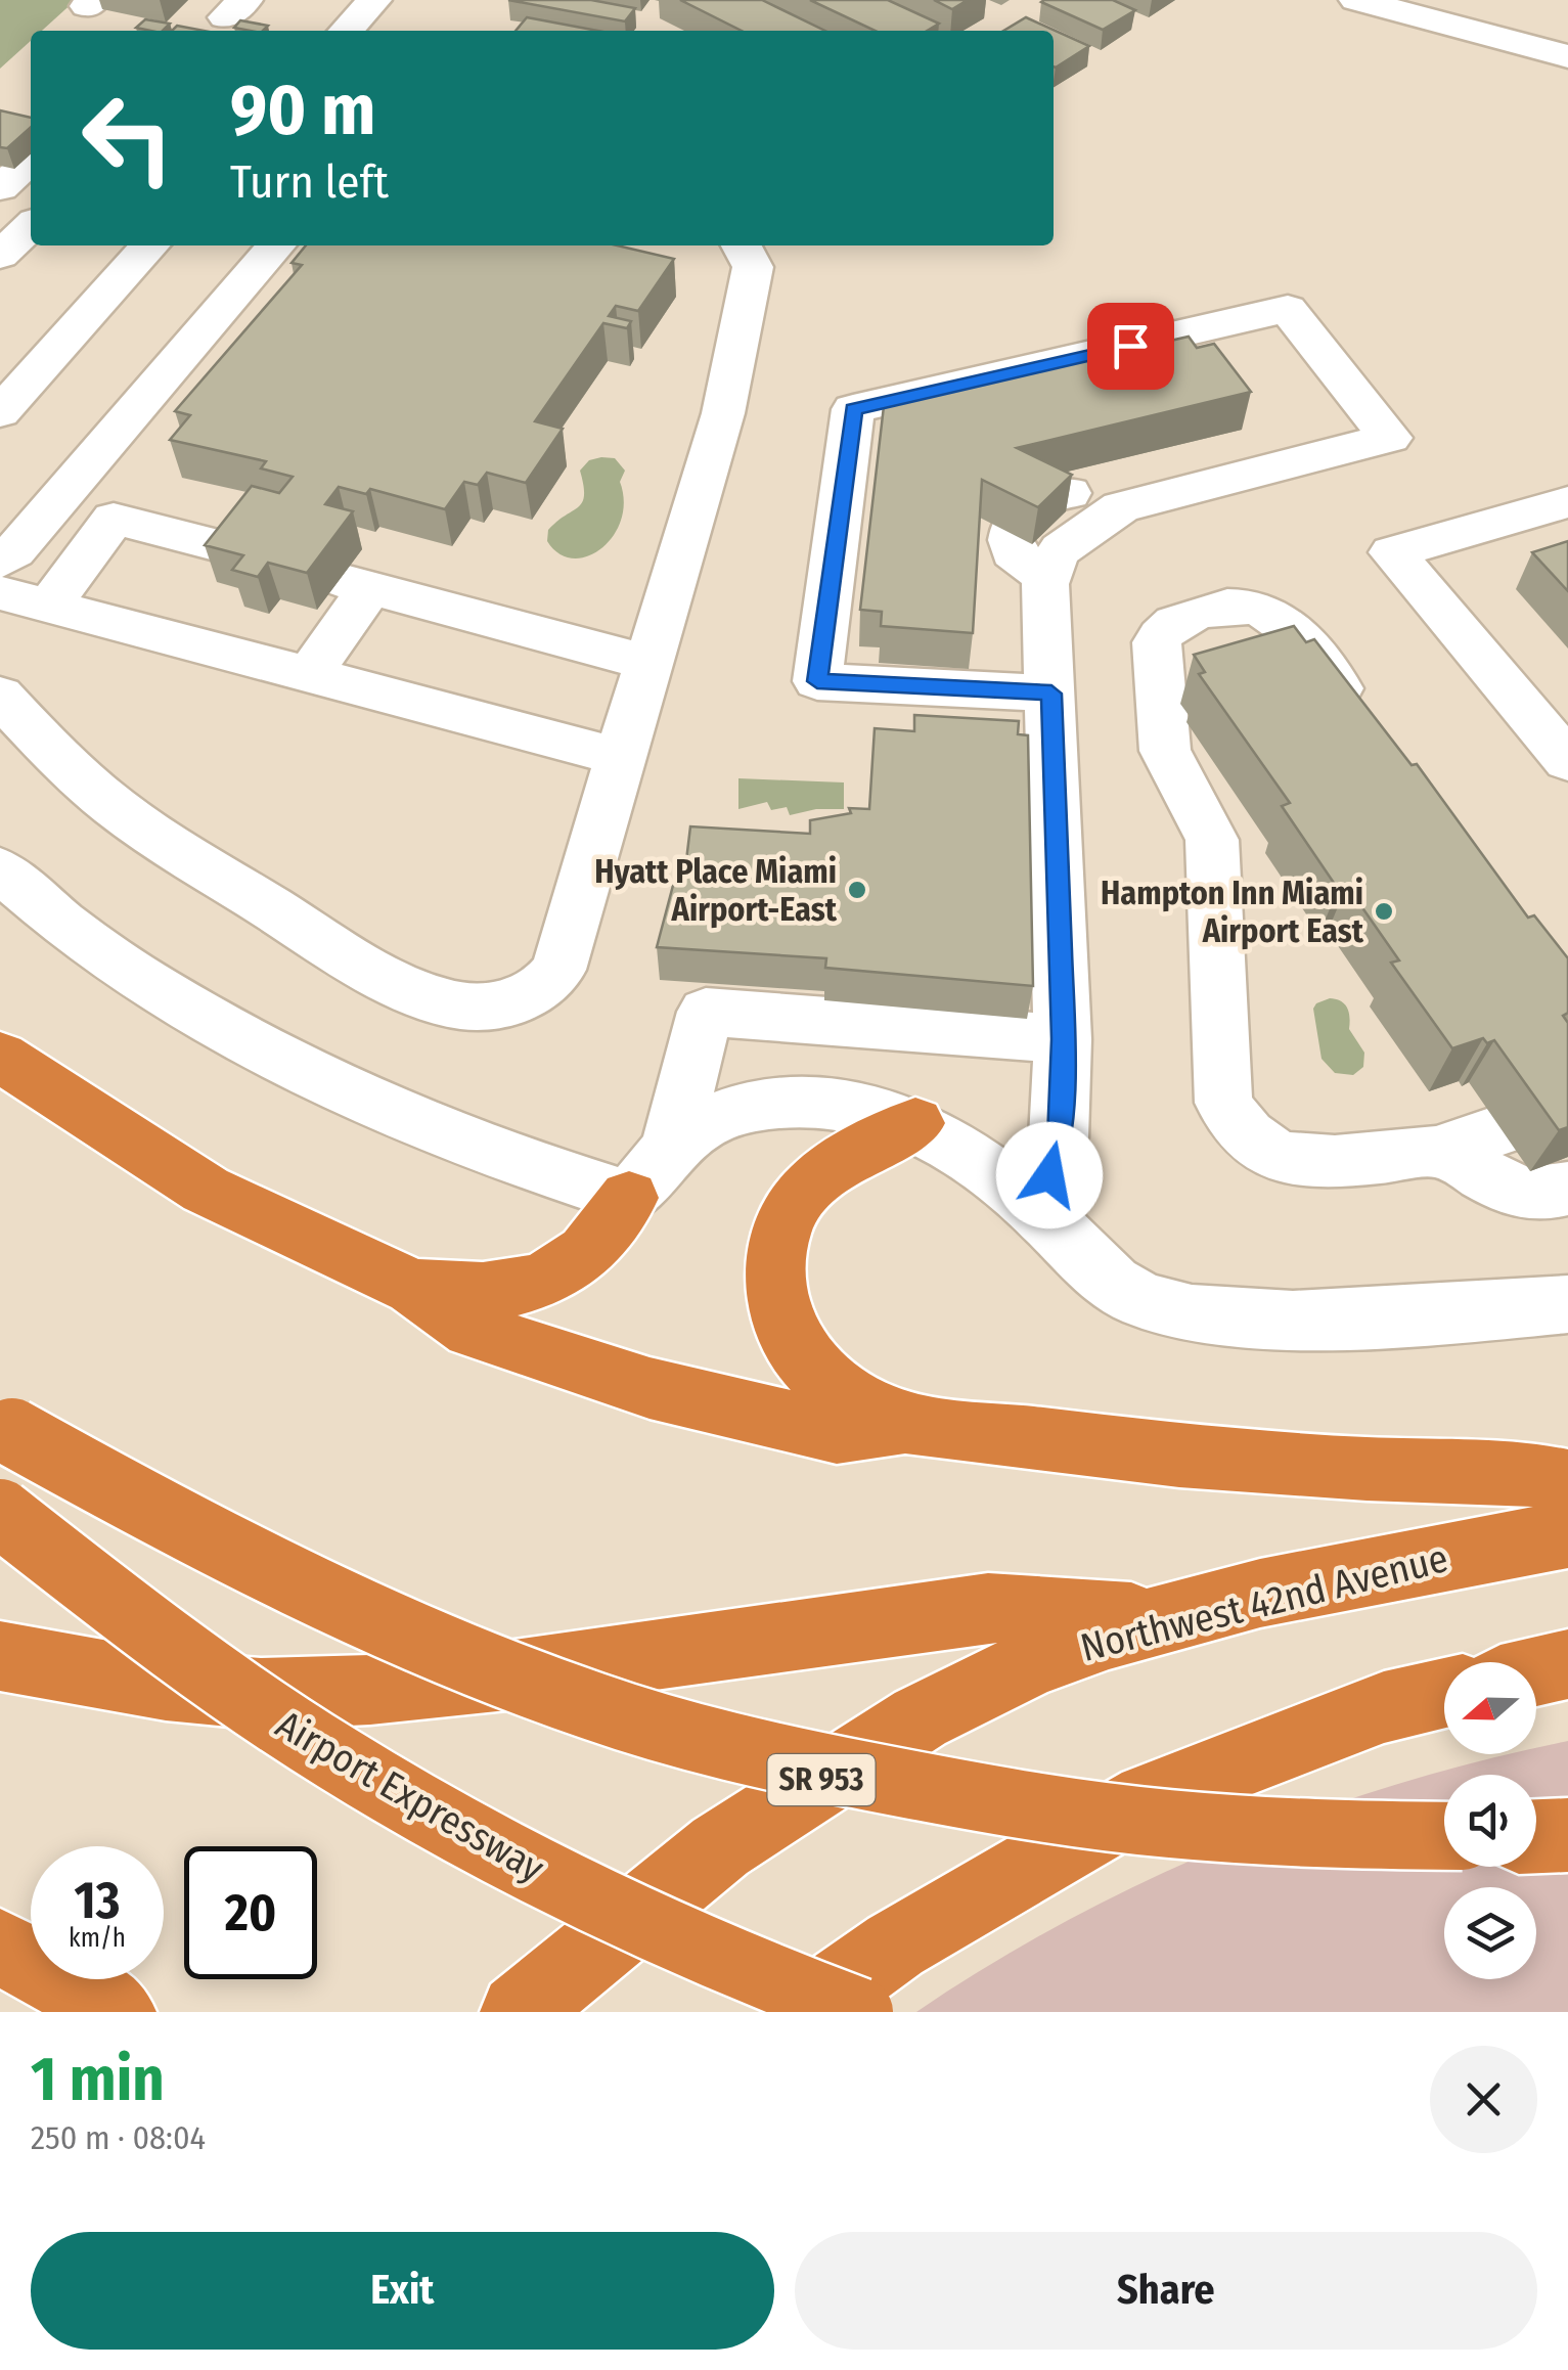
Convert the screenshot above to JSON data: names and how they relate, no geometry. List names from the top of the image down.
{
  "streets": {
    "highway": ["Northwest 42nd Avenue", "SR 953", "Airport Expressway"]
  },
  "places": ["Hyatt Place Miami Airport-East", "Hampton Inn Miami Airport East"],
  "north": "left",
  "page": {
    "turn": ["90 m", "Turn left"],
    "speed": "13 km/h",
    "limit": "20",
    "heading": ["1 min", "250 m · 08:04"],
    "buttons": ["Exit", "Share"]
  }
}
